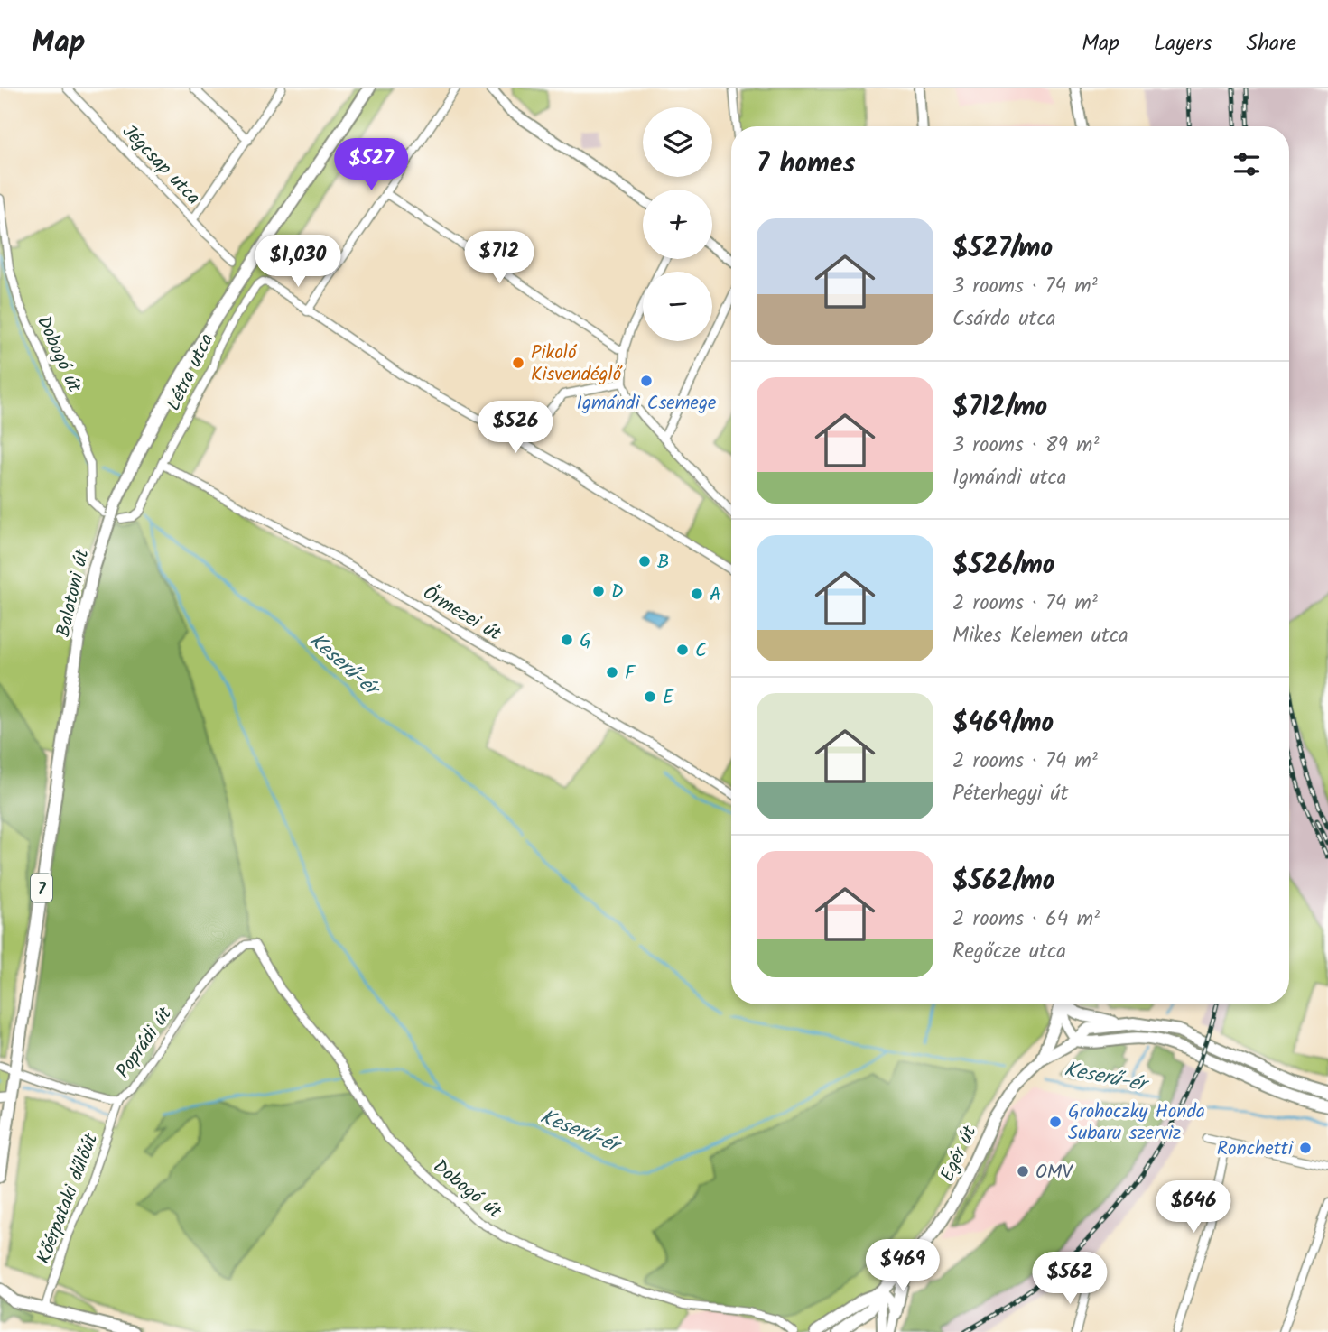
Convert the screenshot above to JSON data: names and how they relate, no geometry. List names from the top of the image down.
{
  "streets": {
    "main road": ["Balatoni út", "7", "Egér út"],
    "street": [
      "Jégcsap utca",
      "Dobogó út",
      "Létra utca",
      "Őrmezei út",
      "Poprádi út",
      "Kőérpataki dűlőút"
    ]
  },
  "crossings": [
    ["Dobogó út", "Poprádi út"],
    ["Létra utca", "Őrmezei út"],
    ["Balatoni út", "Poprádi út"],
    ["Poprádi út", "Kőérpataki dűlőút"]
  ],
  "water": ["Keserű-ér"],
  "places": [
    "Pikoló Kisvendéglő",
    "Igmándi Csemege",
    "B",
    "D",
    "A",
    "G",
    "C",
    "F",
    "E",
    "Grohoczky Honda Subaru szerviz",
    "Ronchetti",
    "OMV"
  ],
  "page": {
    "header": "Map",
    "nav": ["Map", "Layers", "Share"],
    "map_buttons": ["+", "−"],
    "heading": "7 homes",
    "price": [
      "$527",
      "$712",
      "$1,030",
      "$526",
      "$646",
      "$469",
      "$562"
    ],
    "list": [
      {
        "name": "$527/mo",
        "note": "3 rooms · 74 m² · Csárda utca"
      },
      {
        "name": "$712/mo",
        "note": "3 rooms · 89 m² · Igmándi utca"
      },
      {
        "name": "$526/mo",
        "note": "2 rooms · 74 m² · Mikes Kelemen utca"
      },
      {
        "name": "$469/mo",
        "note": "2 rooms · 74 m² · Péterhegyi út"
      },
      {
        "name": "$562/mo",
        "note": "2 rooms · 64 m² · Regőcze utca"
      }
    ]
  }
}
